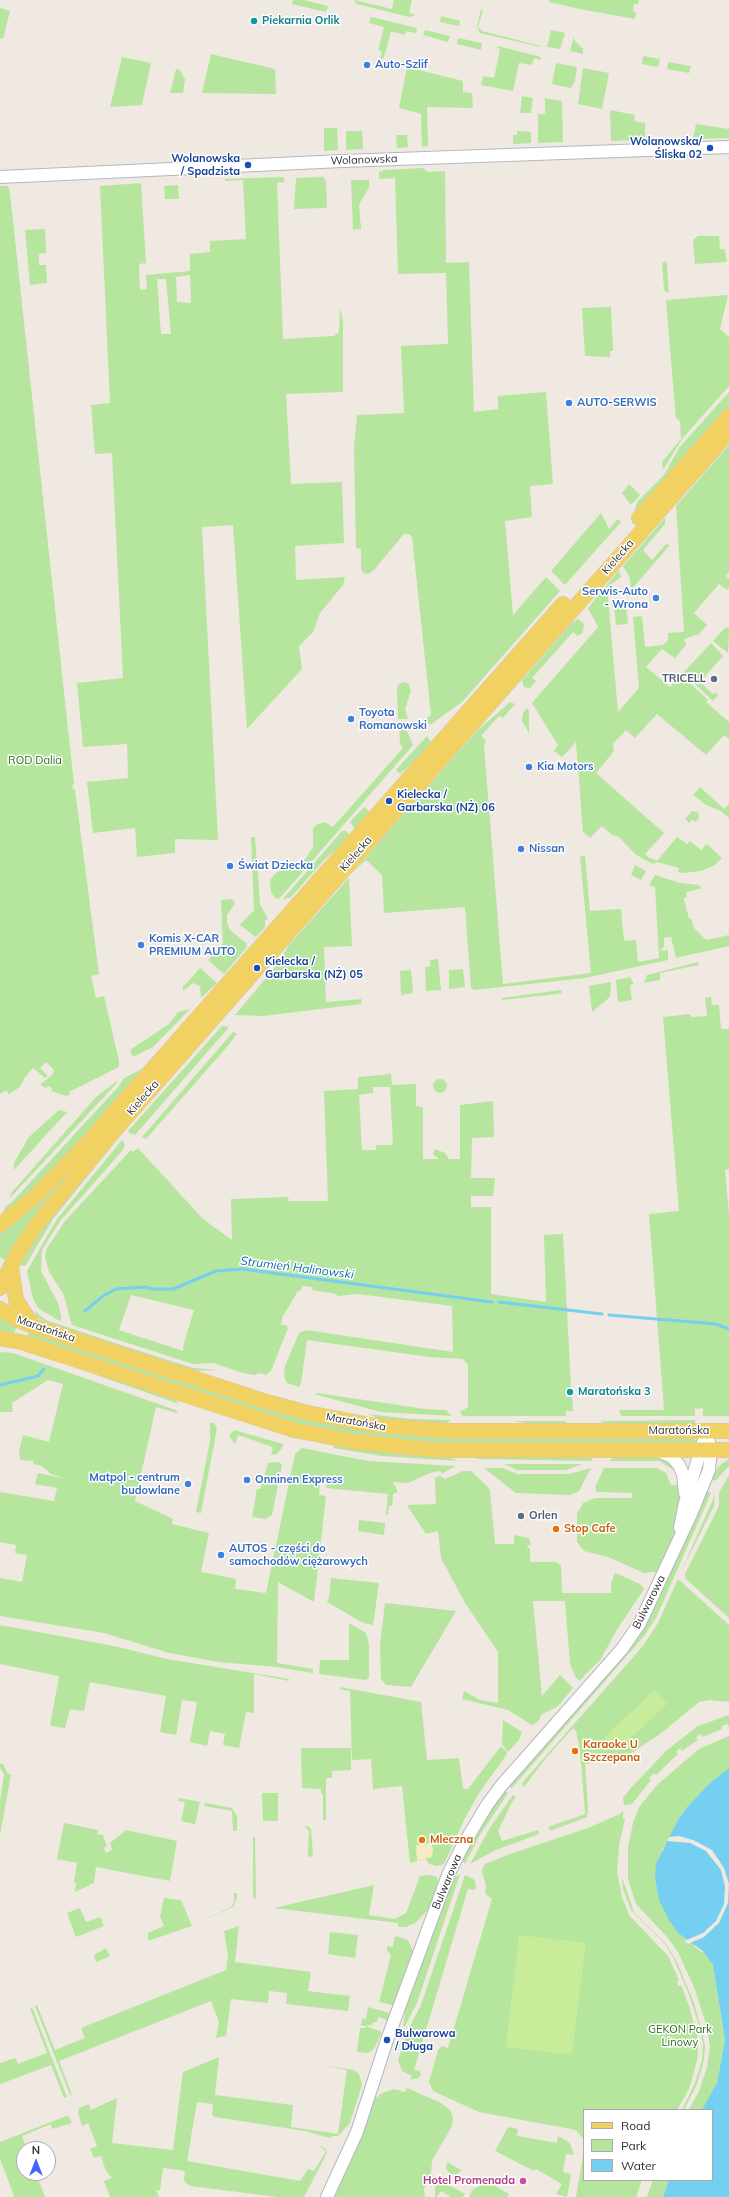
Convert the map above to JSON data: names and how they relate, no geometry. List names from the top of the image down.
{
  "streets": {
    "main road": ["Kielecka", "Maratońska"],
    "street": ["Wolanowska", "Bulwarowa"]
  },
  "crossings": [
    ["Maratońska", "Bulwarowa"]
  ],
  "water": ["Strumień Halinowski"],
  "parks": ["ROD Dalia", "GEKON Park Linowy"],
  "places": [
    "Piekarnia Orlik",
    "Auto-Szlif",
    "Wolanowska/ Śliska 02",
    "Wolanowska / Spadzista",
    "AUTO-SERWIS",
    "Serwis-Auto - Wrona",
    "TRICELL",
    "Toyota Romanowski",
    "Kia Motors",
    "Kielecka / Garbarska (NŻ) 06",
    "Nissan",
    "Świat Dziecka",
    "Komis X-CAR PREMIUM AUTO",
    "Kielecka / Garbarska (NŻ) 05",
    "Maratońska 3",
    "Onninen Express",
    "Matpol - centrum budowlane",
    "Orlen",
    "Stop Cafe",
    "AUTOS - części do samochodów ciężarowych",
    "Karaoke U Szczepana",
    "Mleczna",
    "Bulwarowa / Długa",
    "Hotel Promenada"
  ],
  "legend": ["Road", "Park", "Water"],
  "north": "top"
}
